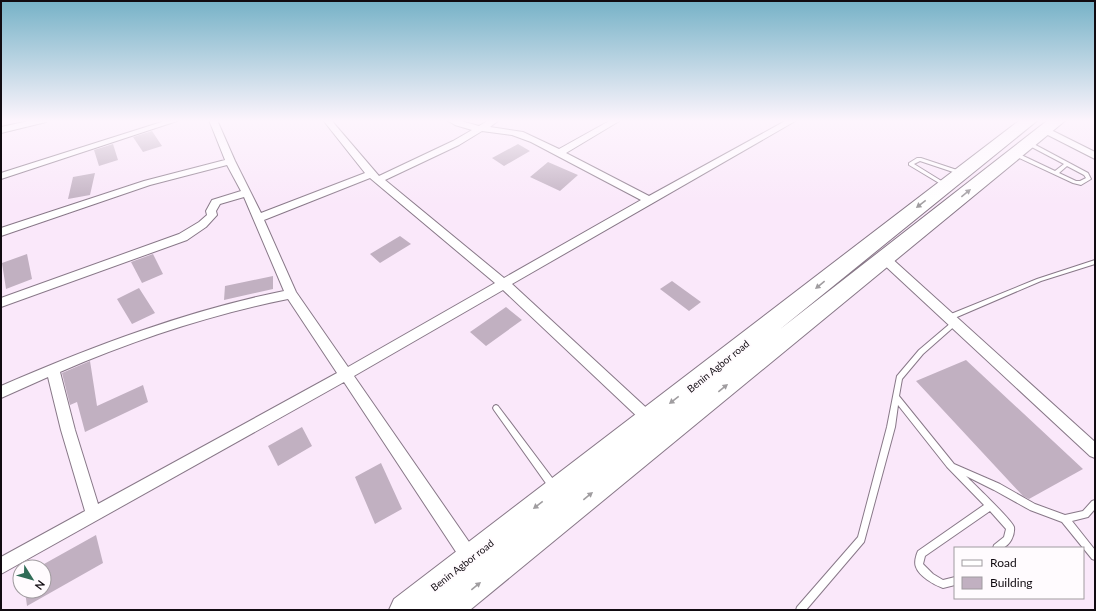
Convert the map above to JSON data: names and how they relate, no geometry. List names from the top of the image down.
{
  "streets": {
    "highway": ["Benin Agbor road"]
  },
  "legend": ["Road", "Building"],
  "north": "bottom right"
}
